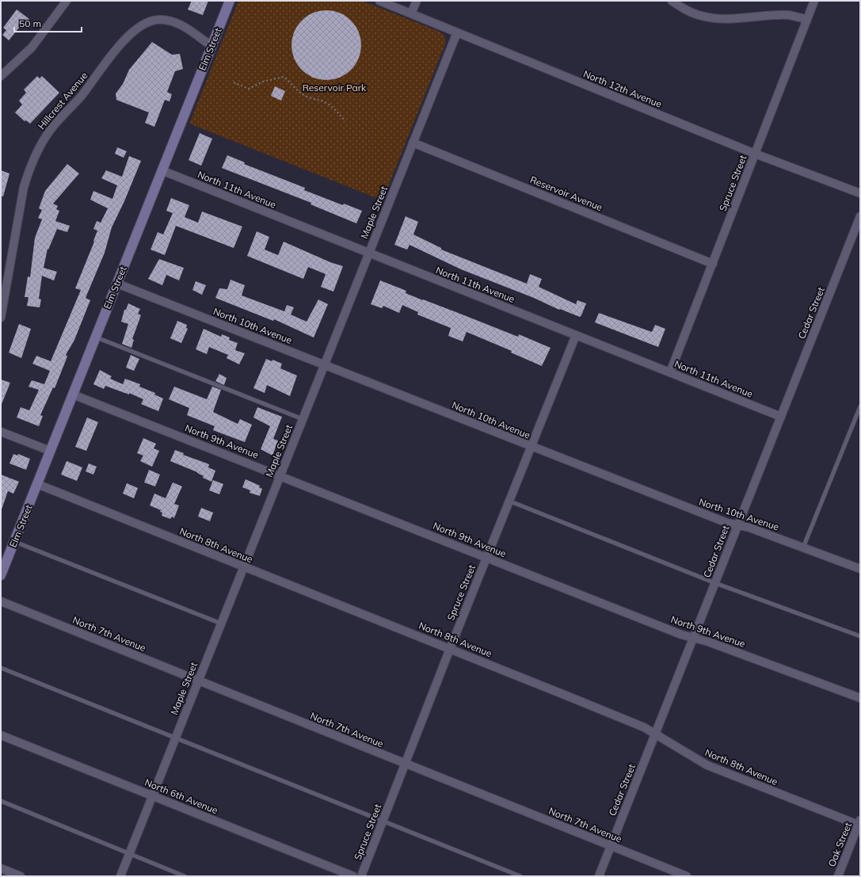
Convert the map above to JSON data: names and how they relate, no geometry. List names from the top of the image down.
{
  "streets": {
    "street": [
      "Elm Street",
      "North 12th Avenue",
      "Hillcrest Avenue",
      "Spruce Street",
      "North 11th Avenue",
      "Reservoir Avenue",
      "Maple Street",
      "Cedar Street",
      "North 10th Avenue",
      "North 9th Avenue",
      "North 8th Avenue",
      "North 7th Avenue",
      "North 6th Avenue",
      "Oak Street"
    ]
  },
  "crossings": [
    ["Elm Street", "Hillcrest Avenue"],
    ["Elm Street", "North 11th Avenue"],
    ["Elm Street", "North 10th Avenue"],
    ["Elm Street", "North 9th Avenue"],
    ["Elm Street", "North 8th Avenue"],
    ["North 12th Avenue", "Spruce Street"],
    ["North 12th Avenue", "Maple Street"],
    ["Spruce Street", "North 11th Avenue"],
    ["Spruce Street", "Reservoir Avenue"],
    ["Spruce Street", "North 10th Avenue"],
    ["Spruce Street", "North 9th Avenue"],
    ["Spruce Street", "North 8th Avenue"],
    ["Spruce Street", "North 7th Avenue"],
    ["North 11th Avenue", "Maple Street"],
    ["North 11th Avenue", "Cedar Street"],
    ["Reservoir Avenue", "Maple Street"],
    ["Maple Street", "North 10th Avenue"],
    ["Maple Street", "North 9th Avenue"],
    ["Maple Street", "North 8th Avenue"],
    ["Maple Street", "North 7th Avenue"],
    ["Maple Street", "North 6th Avenue"],
    ["Cedar Street", "North 10th Avenue"],
    ["Cedar Street", "North 9th Avenue"],
    ["Cedar Street", "North 8th Avenue"],
    ["Cedar Street", "North 7th Avenue"],
    ["North 8th Avenue", "Oak Street"]
  ],
  "parks": ["Reservoir Park"],
  "scale_bar": "50 m"
}
